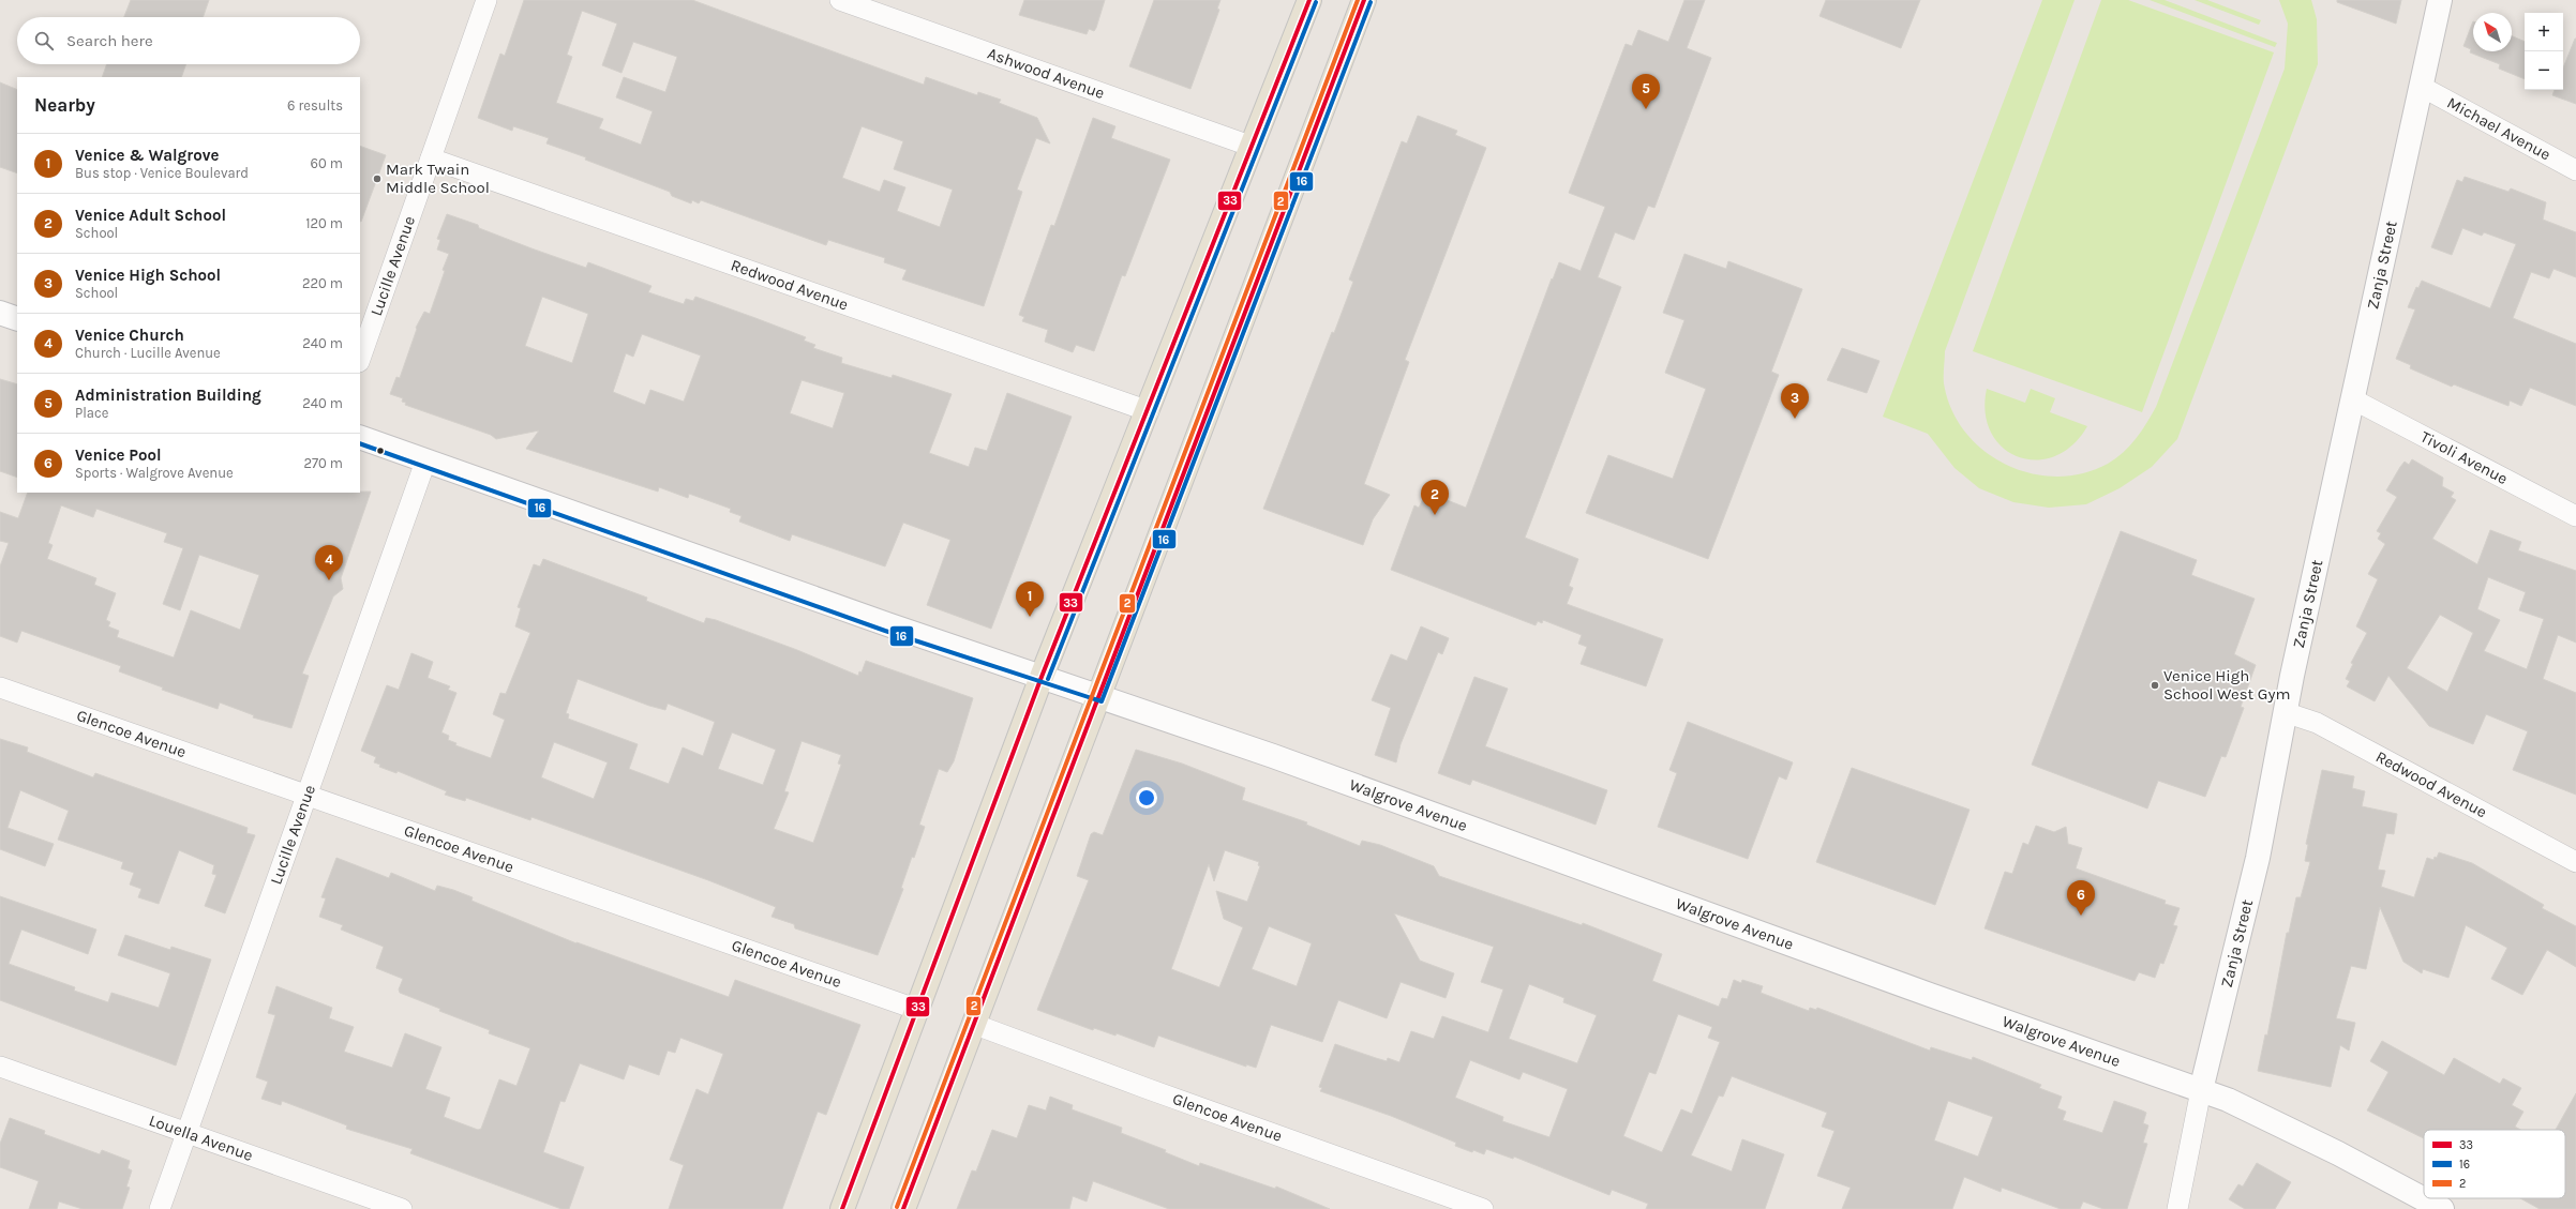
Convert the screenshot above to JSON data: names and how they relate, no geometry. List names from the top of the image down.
{
  "streets": {
    "street": [
      "Ashwood Avenue",
      "Michael Avenue",
      "Lucille Avenue",
      "Zanja Street",
      "Redwood Avenue",
      "Tivoli Avenue",
      "Glencoe Avenue",
      "Walgrove Avenue",
      "Louella Avenue"
    ]
  },
  "crossings": [
    ["Michael Avenue", "Zanja Street"],
    ["Lucille Avenue", "Redwood Avenue"],
    ["Lucille Avenue", "Glencoe Avenue"],
    ["Lucille Avenue", "Walgrove Avenue"],
    ["Lucille Avenue", "Louella Avenue"],
    ["Zanja Street", "Redwood Avenue"],
    ["Zanja Street", "Tivoli Avenue"],
    ["Zanja Street", "Walgrove Avenue"]
  ],
  "places": ["Mark Twain Middle School", "Venice High School West Gym"],
  "lines": ["transit line 33", "transit line 2", "transit line 16"],
  "legend": ["33", "16", "2"],
  "north": "top left",
  "page": {
    "map_buttons": ["+", "−"],
    "search": "Search here",
    "pins": [
      "5",
      "3",
      "2",
      "4",
      "1",
      "6"
    ],
    "heading": ["Nearby", "6 results"],
    "list": [
      {
        "mark": "1",
        "name": "Venice & Walgrove",
        "note": "Bus stop · Venice Boulevard",
        "value": "60 m"
      },
      {
        "mark": "2",
        "name": "Venice Adult School",
        "note": "School",
        "value": "120 m"
      },
      {
        "mark": "3",
        "name": "Venice High School",
        "note": "School",
        "value": "220 m"
      },
      {
        "mark": "4",
        "name": "Venice Church",
        "note": "Church · Lucille Avenue",
        "value": "240 m"
      },
      {
        "mark": "5",
        "name": "Administration Building",
        "note": "Place",
        "value": "240 m"
      },
      {
        "mark": "6",
        "name": "Venice Pool",
        "note": "Sports · Walgrove Avenue",
        "value": "270 m"
      }
    ]
  }
}
